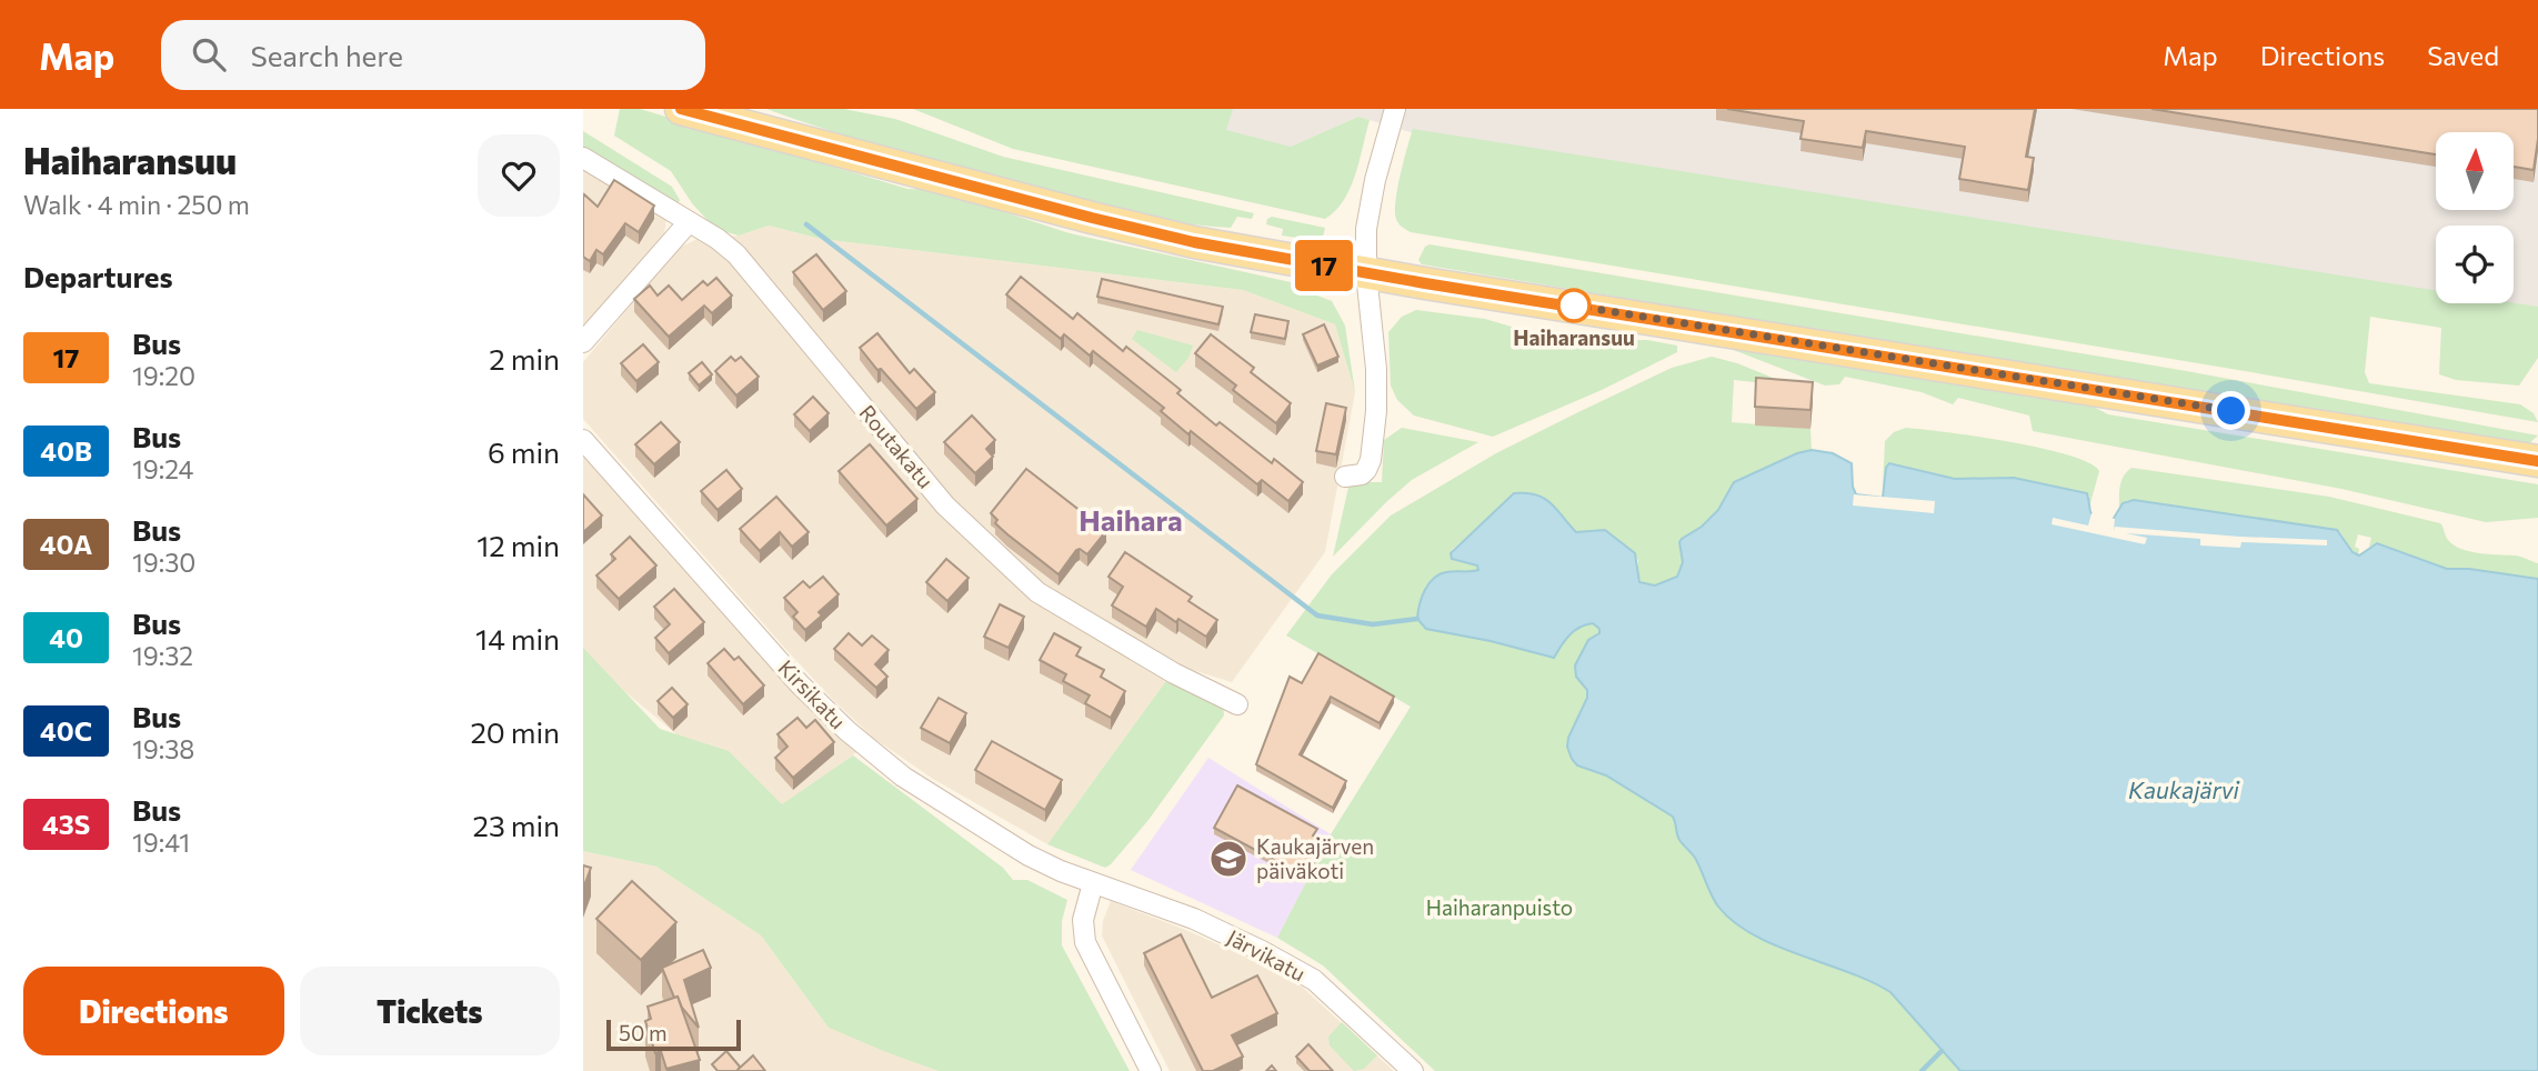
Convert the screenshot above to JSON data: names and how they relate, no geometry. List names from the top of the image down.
{
  "streets": {
    "street": ["Routakatu", "Kirsikatu", "Järvikatu"]
  },
  "crossings": [
    ["Kirsikatu", "Järvikatu"]
  ],
  "districts": ["Haihara"],
  "water": ["Kaukajärvi"],
  "parks": ["Haiharanpuisto"],
  "places": {
    "other": ["Haiharansuu"],
    "school or university": ["Kaukajärven päiväkoti"]
  },
  "lines": ["bus line 17"],
  "scale_bar": "50 m",
  "north": "top",
  "page": {
    "header": "Map",
    "search": "Search here",
    "nav": ["Map", "Directions", "Saved"],
    "heading": [
      ["Haiharansuu", "Walk · 4 min · 250 m"],
      "Departures"
    ],
    "on_map": "17",
    "list": [
      {
        "mark": "17",
        "name": "Bus",
        "note": "19:20",
        "value": "2 min"
      },
      {
        "mark": "40B",
        "name": "Bus",
        "note": "19:24",
        "value": "6 min"
      },
      {
        "mark": "40A",
        "name": "Bus",
        "note": "19:30",
        "value": "12 min"
      },
      {
        "mark": "40",
        "name": "Bus",
        "note": "19:32",
        "value": "14 min"
      },
      {
        "mark": "40C",
        "name": "Bus",
        "note": "19:38",
        "value": "20 min"
      },
      {
        "mark": "43S",
        "name": "Bus",
        "note": "19:41",
        "value": "23 min"
      }
    ],
    "buttons": ["Directions", "Tickets"],
    "scale": "50 m"
  }
}
